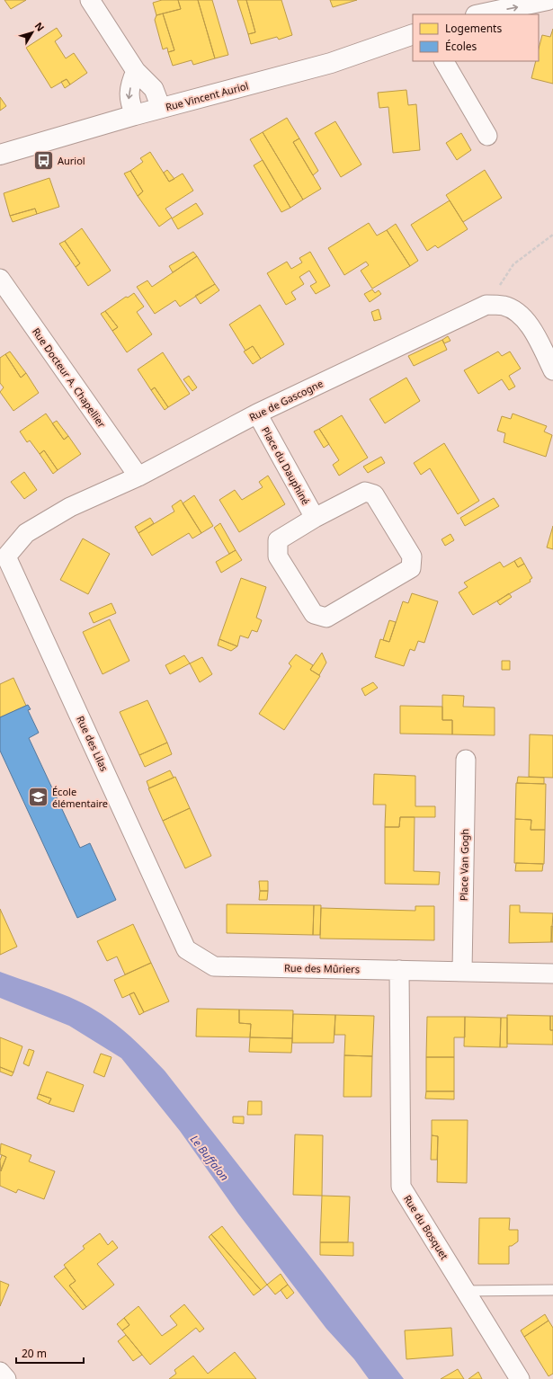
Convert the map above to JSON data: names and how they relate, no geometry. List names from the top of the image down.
{
  "streets": {
    "street": [
      "Rue Vincent Auriol",
      "Rue Docteur A. Chapellier",
      "Rue de Gascogne",
      "Place du Dauphiné",
      "Rue des Lilas",
      "Place Van Gogh",
      "Rue des Mûriers",
      "Rue du Bosquet"
    ]
  },
  "crossings": [
    ["Rue Docteur A. Chapellier", "Rue de Gascogne"],
    ["Rue de Gascogne", "Place du Dauphiné"],
    ["Rue de Gascogne", "Rue des Lilas"],
    ["Rue des Lilas", "Rue des Mûriers"],
    ["Place Van Gogh", "Rue des Mûriers"],
    ["Rue des Mûriers", "Rue du Bosquet"]
  ],
  "water": ["Le Buffalon"],
  "places": {
    "bus stop": ["Auriol"],
    "school or university": ["École élémentaire"]
  },
  "legend": ["Logements", "Écoles"],
  "scale_bar": "20 m",
  "north": "top right"
}
